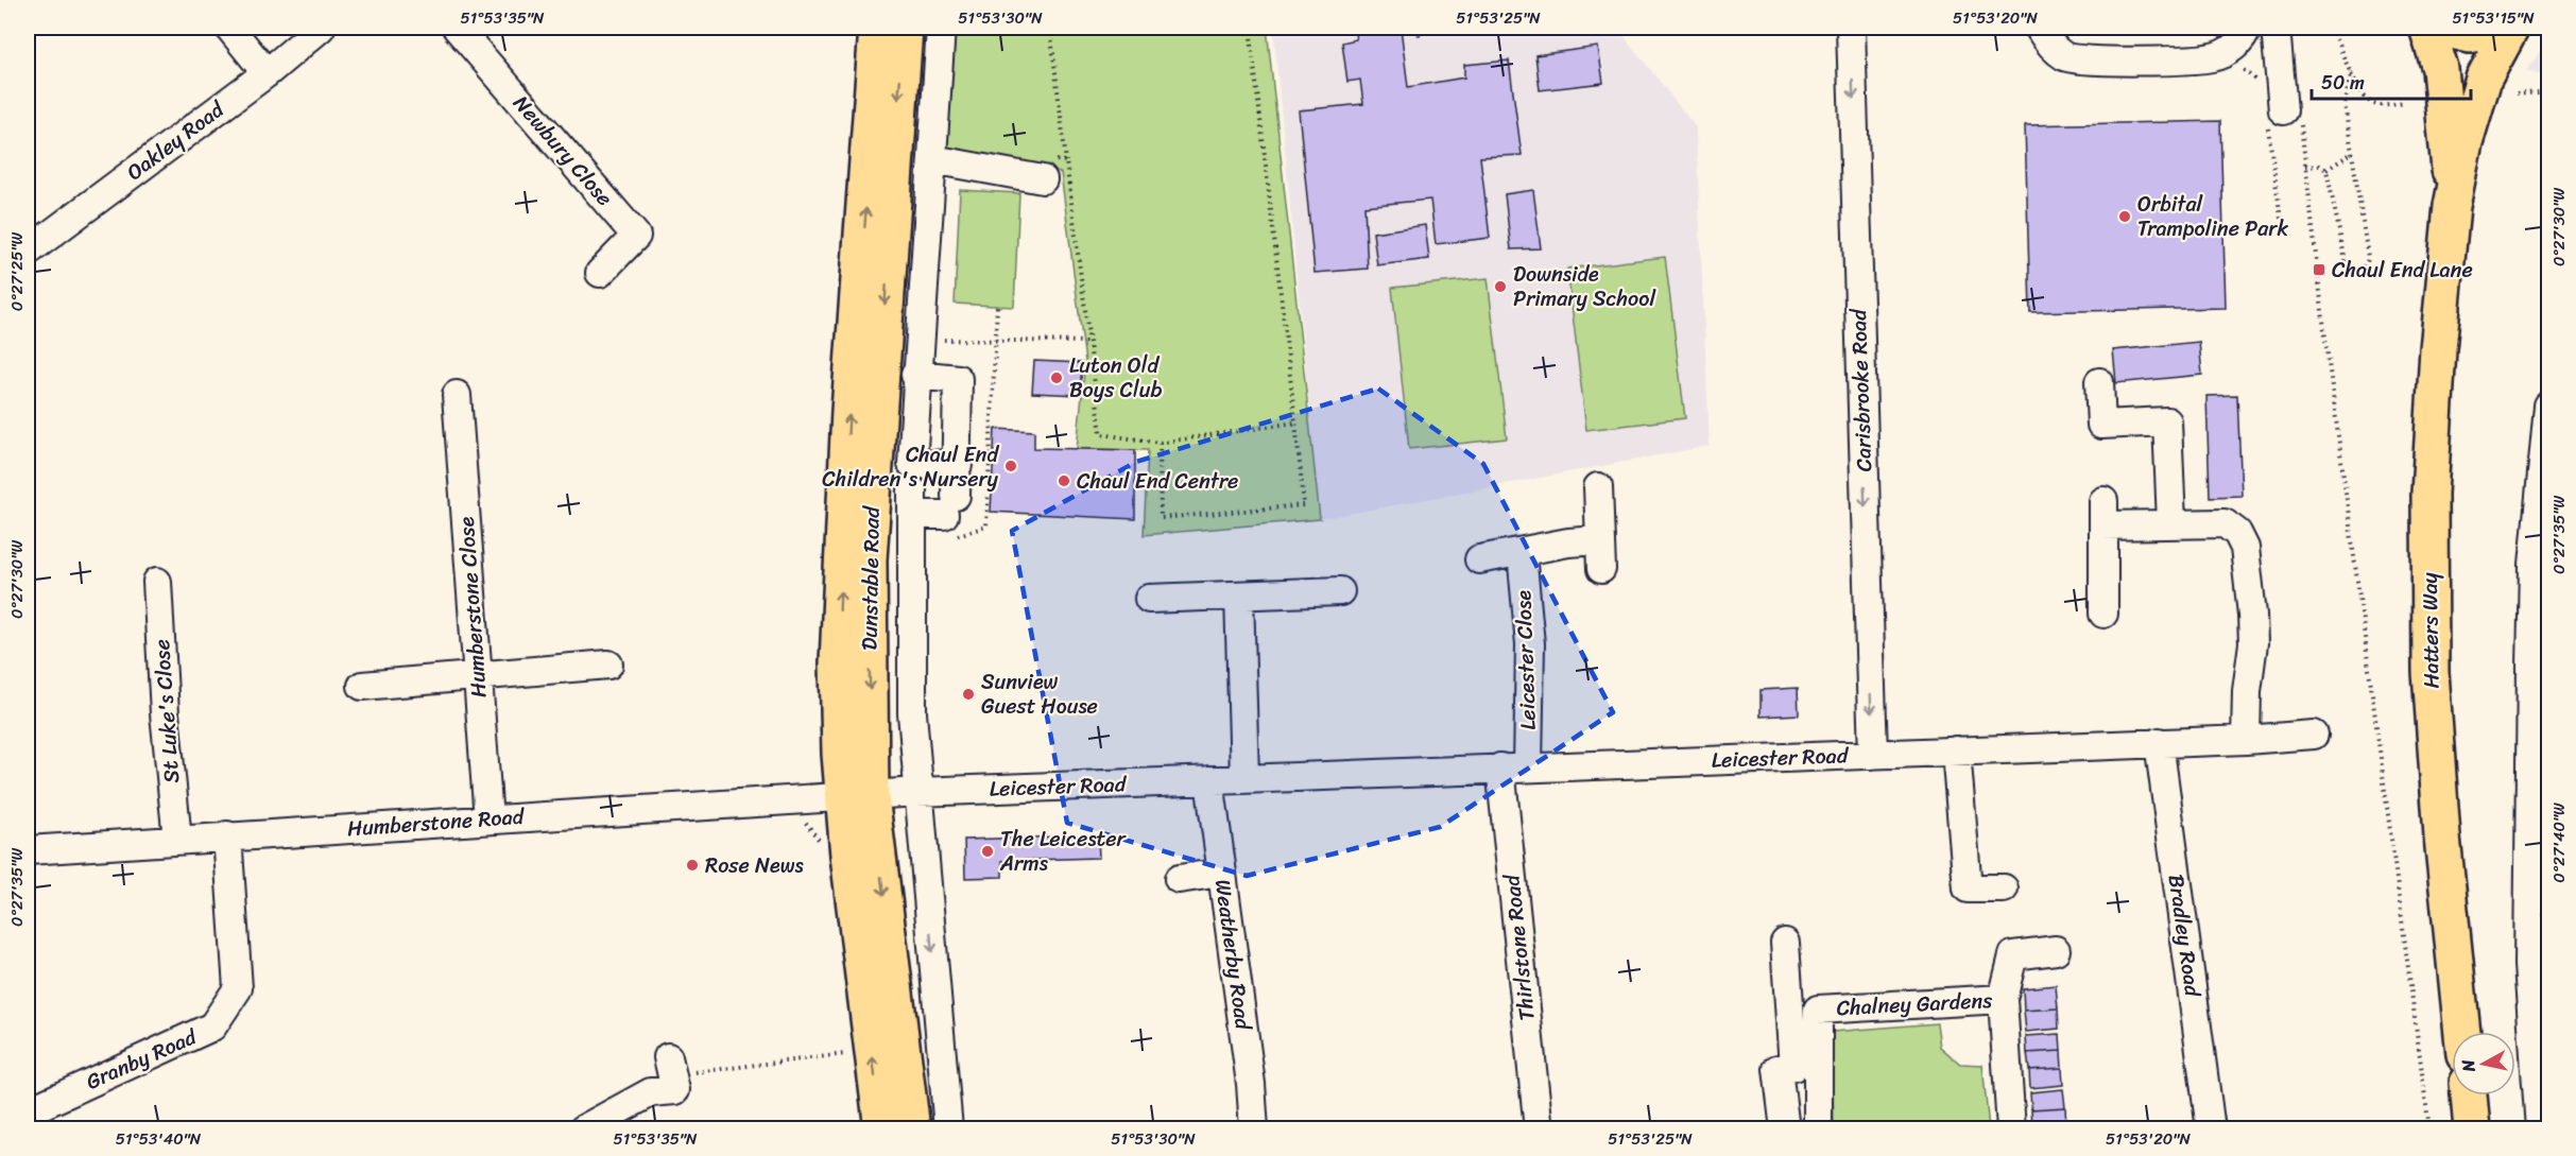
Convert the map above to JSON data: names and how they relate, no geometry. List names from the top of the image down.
{
  "streets": {
    "main road": ["Dunstable Road", "Hatters Way"],
    "street": [
      "Oakley Road",
      "Newbury Close",
      "Carisbrooke Road",
      "Humberstone Close",
      "Leicester Close",
      "St Luke's Close",
      "Leicester Road",
      "Humberstone Road",
      "Bradley Road",
      "Thirlstone Road",
      "Weatherby Road",
      "Chalney Gardens",
      "Granby Road"
    ]
  },
  "crossings": [
    ["Carisbrooke Road", "Leicester Road"],
    ["Dunstable Road", "Leicester Road"],
    ["Dunstable Road", "Humberstone Road"],
    ["Humberstone Close", "Humberstone Road"],
    ["Leicester Close", "Leicester Road"],
    ["St Luke's Close", "Humberstone Road"],
    ["Leicester Road", "Humberstone Road"],
    ["Leicester Road", "Bradley Road"],
    ["Leicester Road", "Thirlstone Road"],
    ["Leicester Road", "Weatherby Road"],
    ["Humberstone Road", "Granby Road"]
  ],
  "one_way": ["Carisbrooke Road"],
  "places": {
    "other": [
      "Orbital Trampoline Park",
      "Downside Primary School",
      "Luton Old Boys Club",
      "Chaul End Children's Nursery",
      "Chaul End Centre",
      "Sunview Guest House",
      "The Leicester Arms",
      "Rose News"
    ],
    "transit": ["Chaul End Lane"]
  },
  "scale_bar": "50 m",
  "north": "left",
  "coordinates": [
    "51°53'35\"N",
    "51°53'30\"N",
    "51°53'25\"N",
    "51°53'20\"N",
    "51°53'15\"N",
    "0°27'30\"W",
    "0°27'25\"W",
    "0°27'35\"W",
    "0°27'40\"W",
    "51°53'40\"N"
  ]
}
